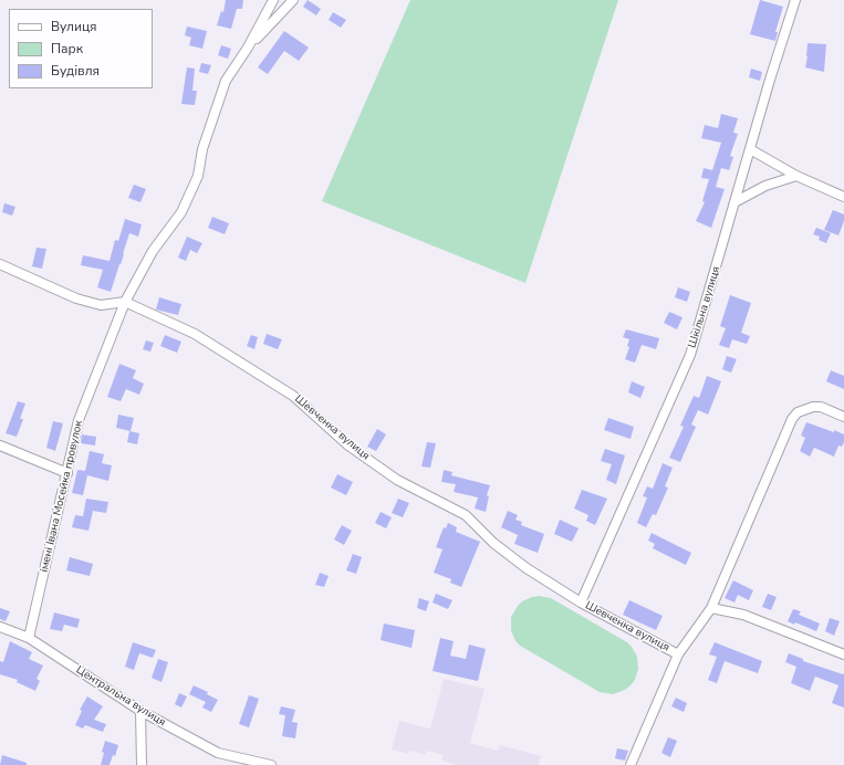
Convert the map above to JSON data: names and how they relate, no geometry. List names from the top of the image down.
{
  "streets": {
    "street": [
      "Шкільна вулиця",
      "Шевченка вулиця",
      "імені Івана Мосейка провулок",
      "Центральна вулиця"
    ]
  },
  "crossings": [
    ["Шкільна вулиця", "Шевченка вулиця"],
    ["Шевченка вулиця", "імені Івана Мосейка провулок"],
    ["імені Івана Мосейка провулок", "Центральна вулиця"]
  ],
  "legend": ["Вулиця", "Парк", "Будівля"]
}
